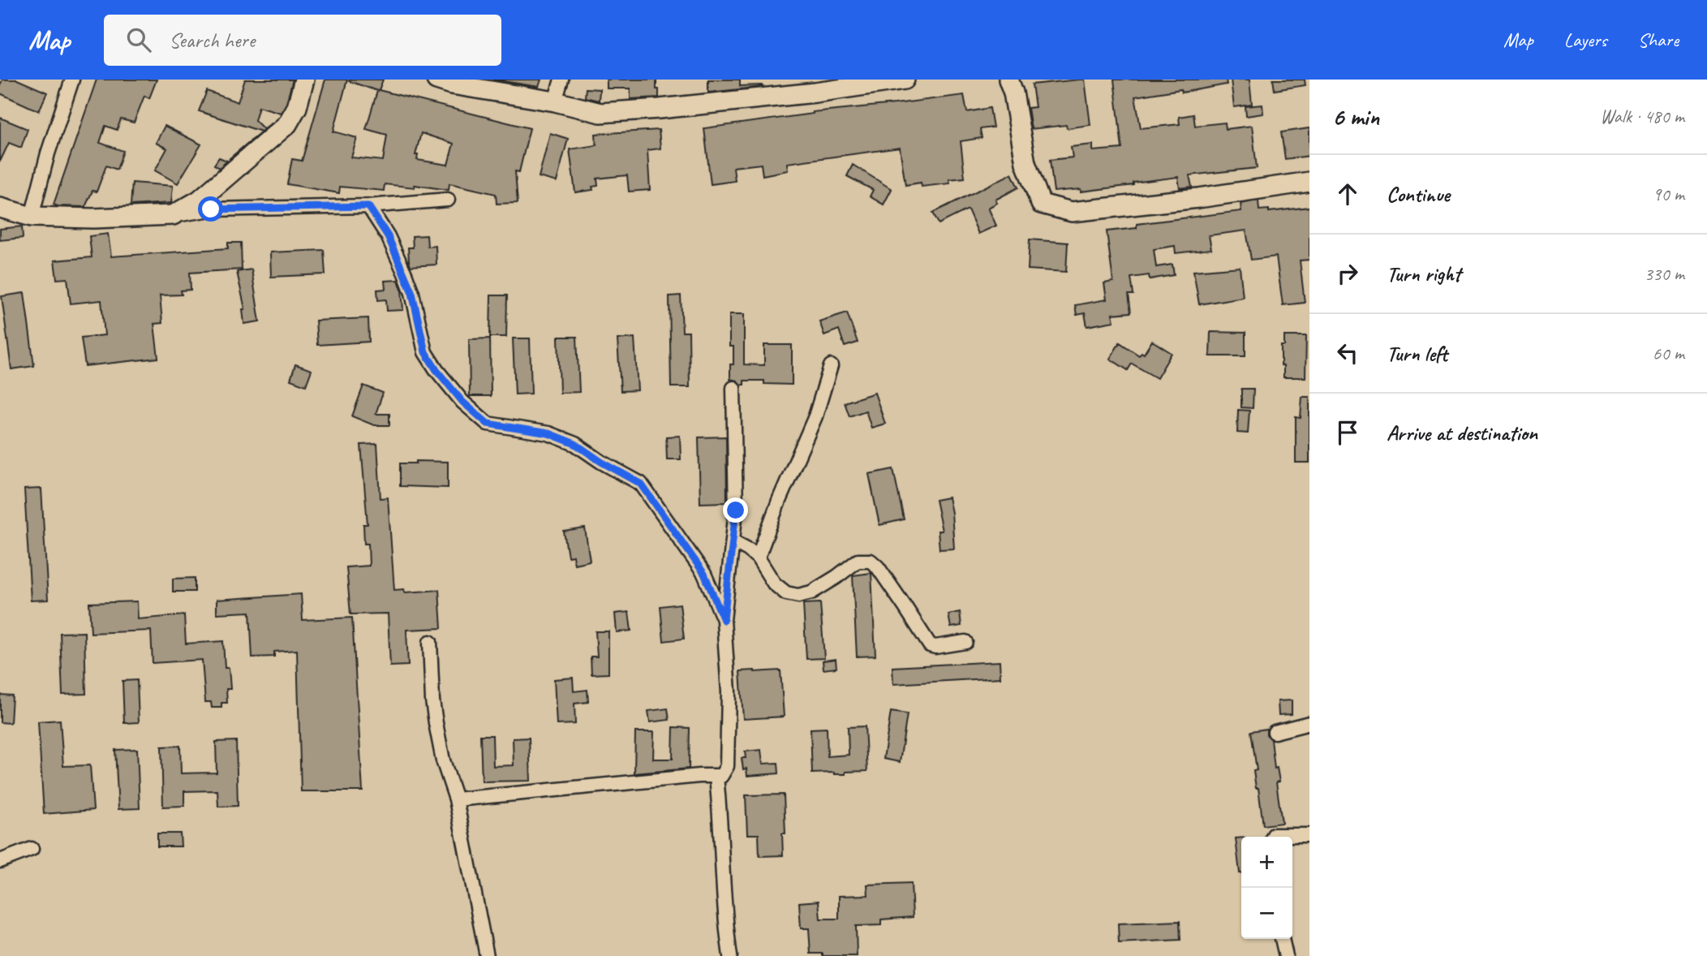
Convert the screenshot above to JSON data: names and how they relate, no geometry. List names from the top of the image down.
{
  "page": {
    "header": "Map",
    "search": "Search here",
    "nav": ["Map", "Layers", "Share"],
    "heading": ["6 min", "Walk · 480 m"],
    "list": [
      ["Continue", "90 m"],
      ["Turn right", "330 m"],
      ["Turn left", "60 m"],
      "Arrive at destination"
    ],
    "map_buttons": ["+", "−"]
  }
}
